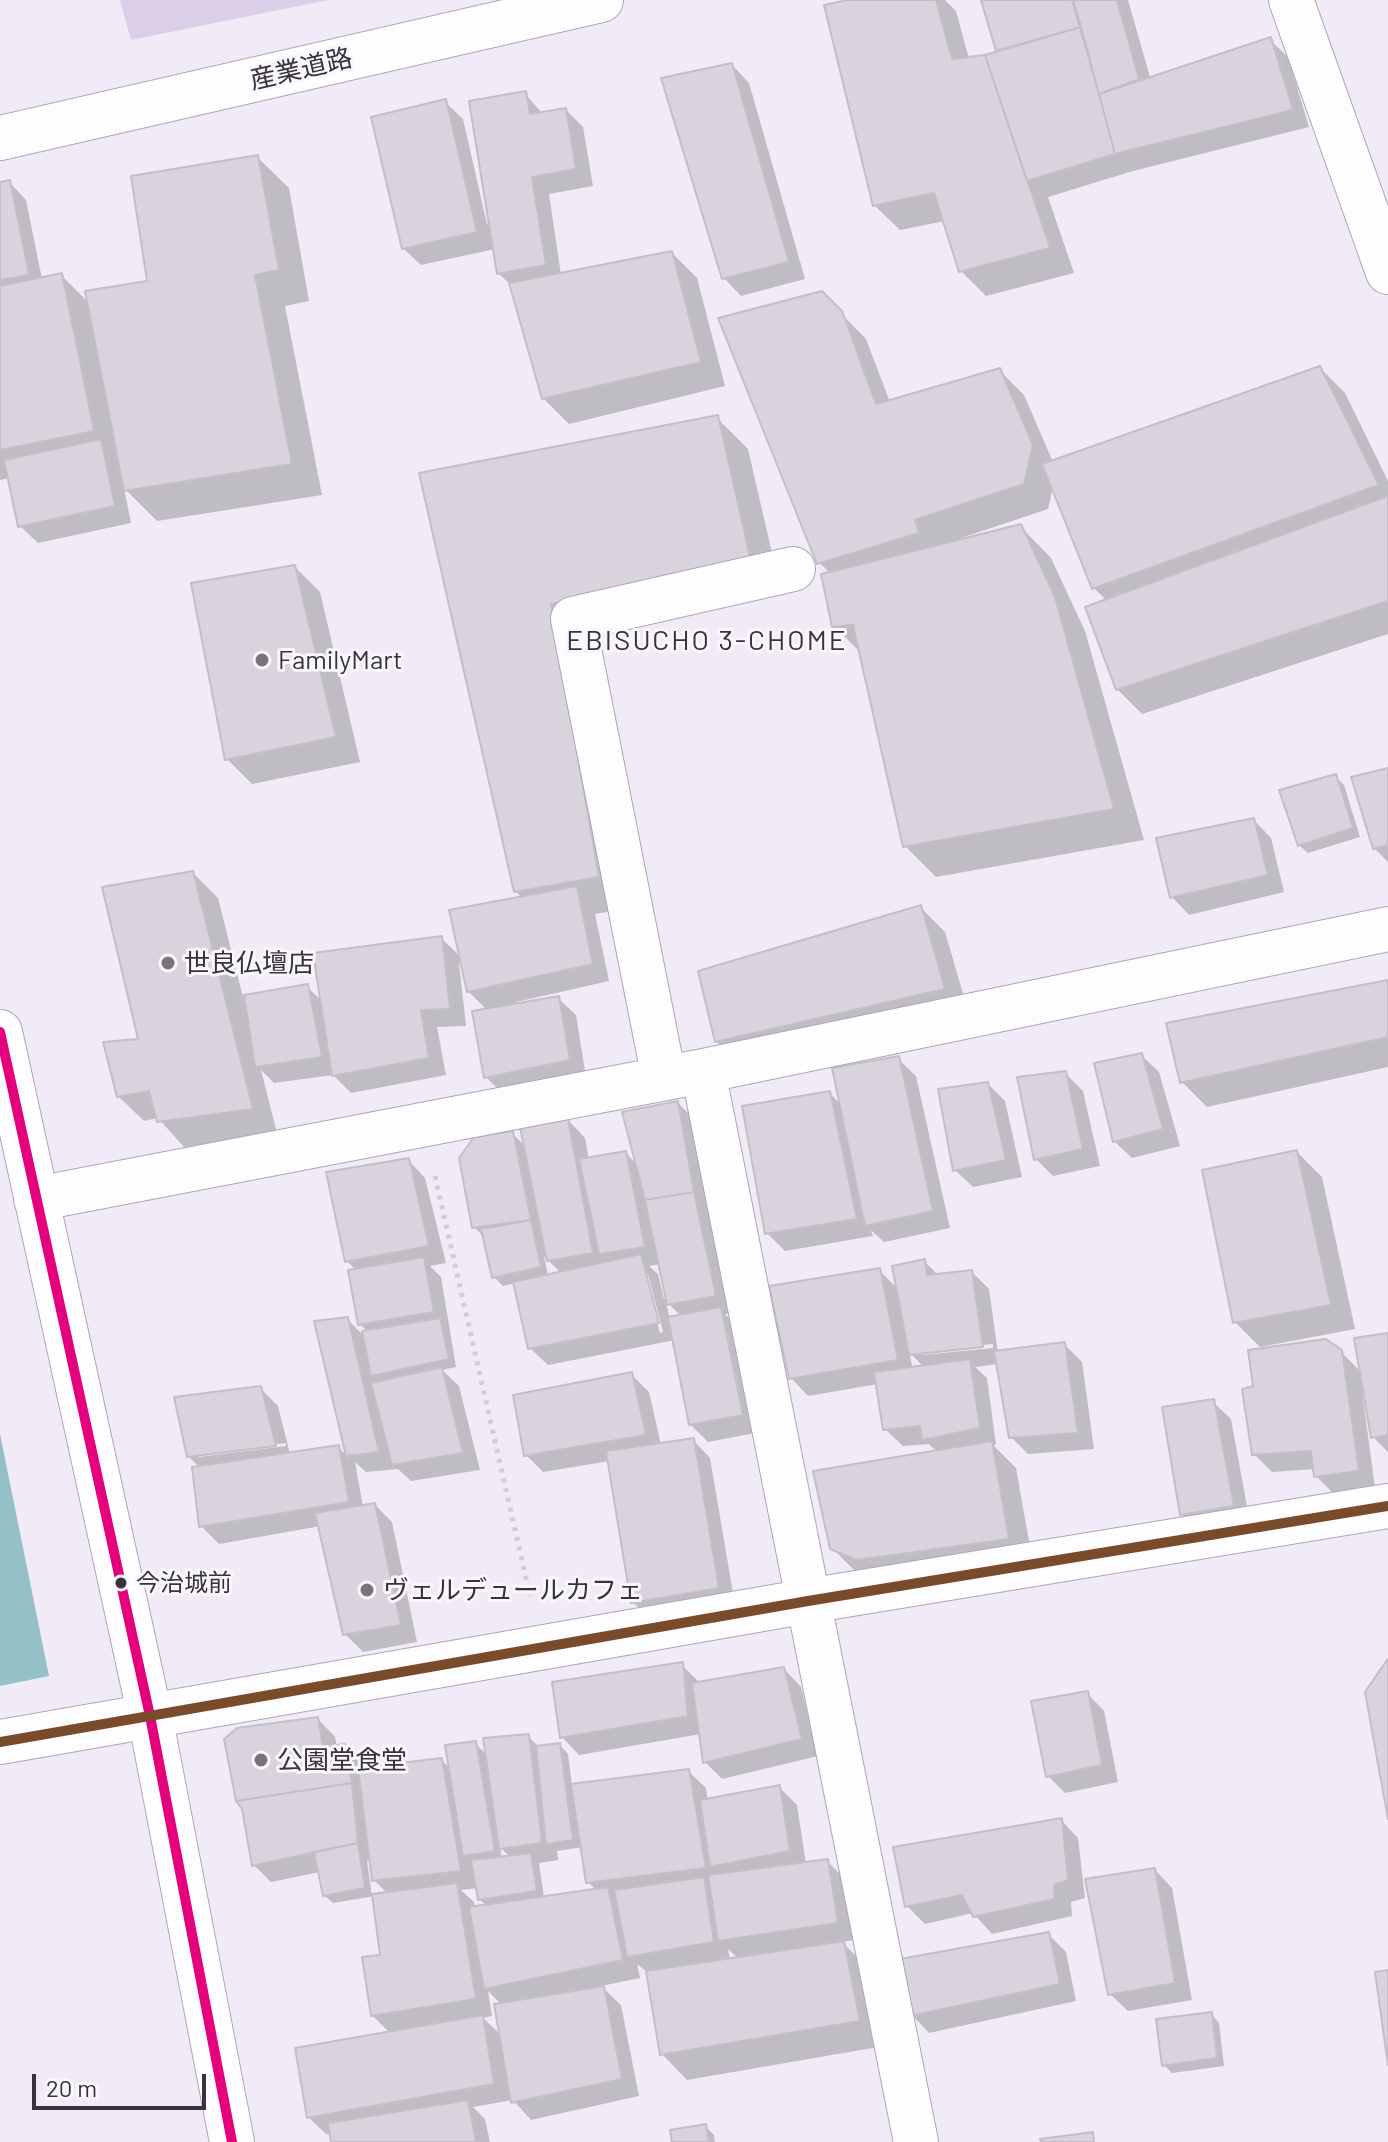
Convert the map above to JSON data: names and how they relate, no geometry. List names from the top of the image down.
{
  "streets": {
    "street": ["産業道路"]
  },
  "districts": ["EBISUCHO 3-CHOME"],
  "places": [
    "FamilyMart",
    "世良仏壇店",
    "今治城前",
    "ヴェルデュールカフェ",
    "公園堂食堂"
  ],
  "scale_bar": "20 m"
}
